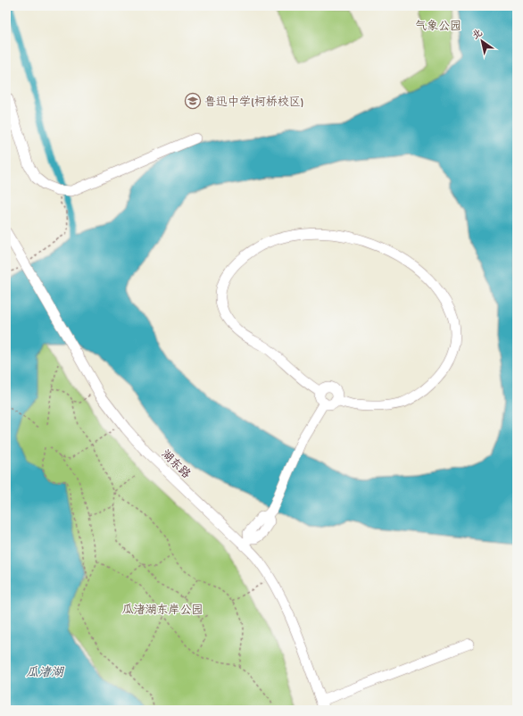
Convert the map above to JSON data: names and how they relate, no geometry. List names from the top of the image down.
{
  "streets": {
    "street": ["湖东路"]
  },
  "water": ["瓜渚湖"],
  "parks": ["气象公园", "瓜渚湖东岸公园"],
  "places": {
    "school or university": ["鲁迅中学(柯桥校区)"]
  },
  "north": "top left"
}
